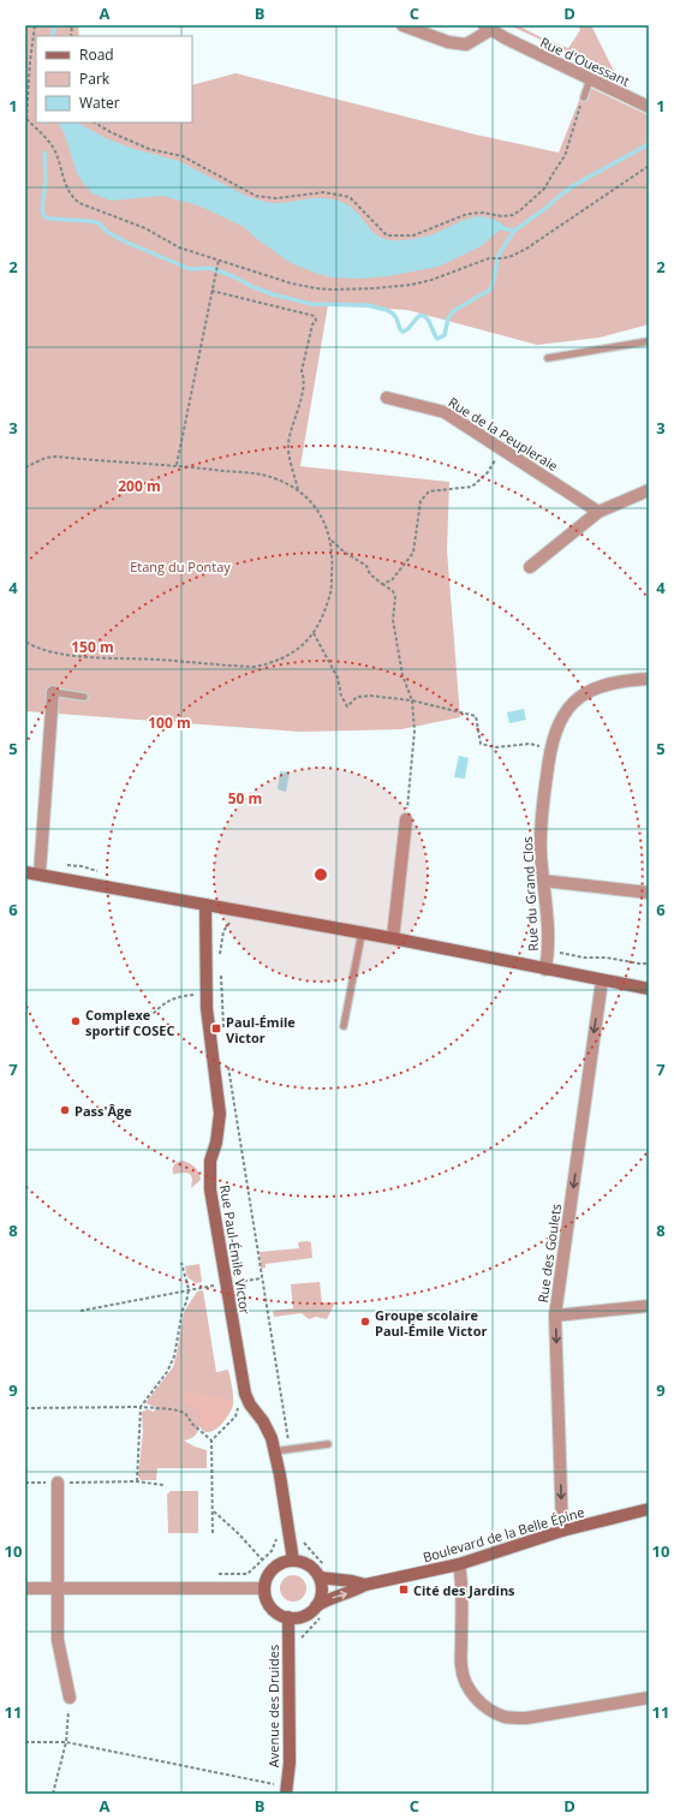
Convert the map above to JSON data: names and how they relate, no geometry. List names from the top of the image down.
{
  "streets": {
    "street": [
      "Rue d'Ouessant",
      "Rue de la Peupleraie",
      "Rue du Grand Clos",
      "Rue Paul-Émile Victor",
      "Rue des Goulets",
      "Boulevard de la Belle Épine",
      "Avenue des Druides"
    ]
  },
  "crossings": [
    ["Rue Paul-Émile Victor", "Boulevard de la Belle Épine"],
    ["Rue Paul-Émile Victor", "Avenue des Druides"],
    ["Rue des Goulets", "Boulevard de la Belle Épine"],
    ["Boulevard de la Belle Épine", "Avenue des Druides"]
  ],
  "one_way": ["Rue des Goulets"],
  "parks": ["Etang du Pontay"],
  "places": {
    "other": ["Complexe sportif COSEC", "Pass'Âge", "Groupe scolaire Paul-Émile Victor"],
    "transit": ["Paul-Émile Victor", "Cité des Jardins"]
  },
  "legend": ["Road", "Park", "Water"],
  "grid": {
    "columns": [
      "A",
      "B",
      "C",
      "D"
    ],
    "rows": [
      "1",
      "2",
      "3",
      "4",
      "5",
      "6",
      "7",
      "8",
      "9",
      "10",
      "11"
    ]
  },
  "rings": [
    "200 m",
    "150 m",
    "100 m",
    "50 m"
  ]
}
